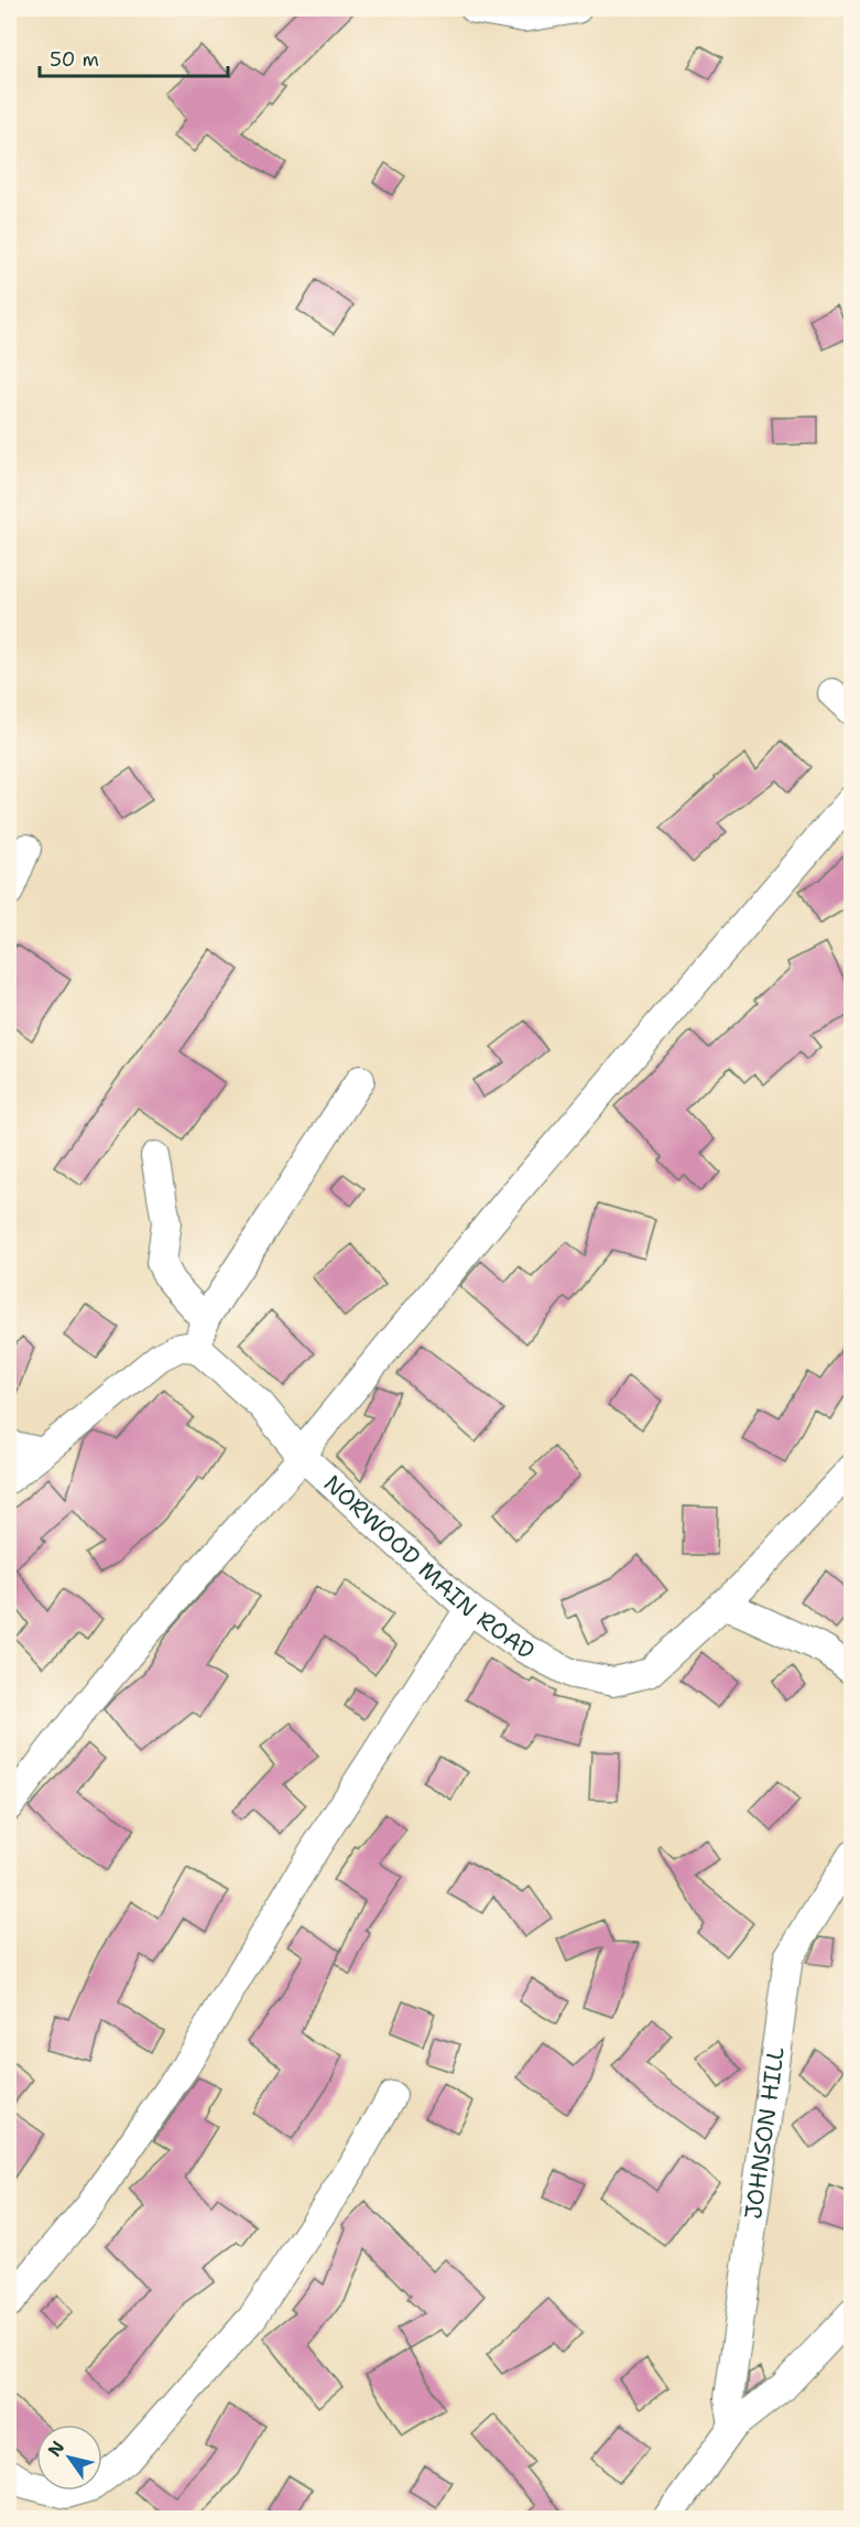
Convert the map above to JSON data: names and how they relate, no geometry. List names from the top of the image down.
{
  "streets": {
    "street": ["NORWOOD MAIN ROAD", "JOHNSON HILL"]
  },
  "scale_bar": "50 m",
  "north": "top left"
}
